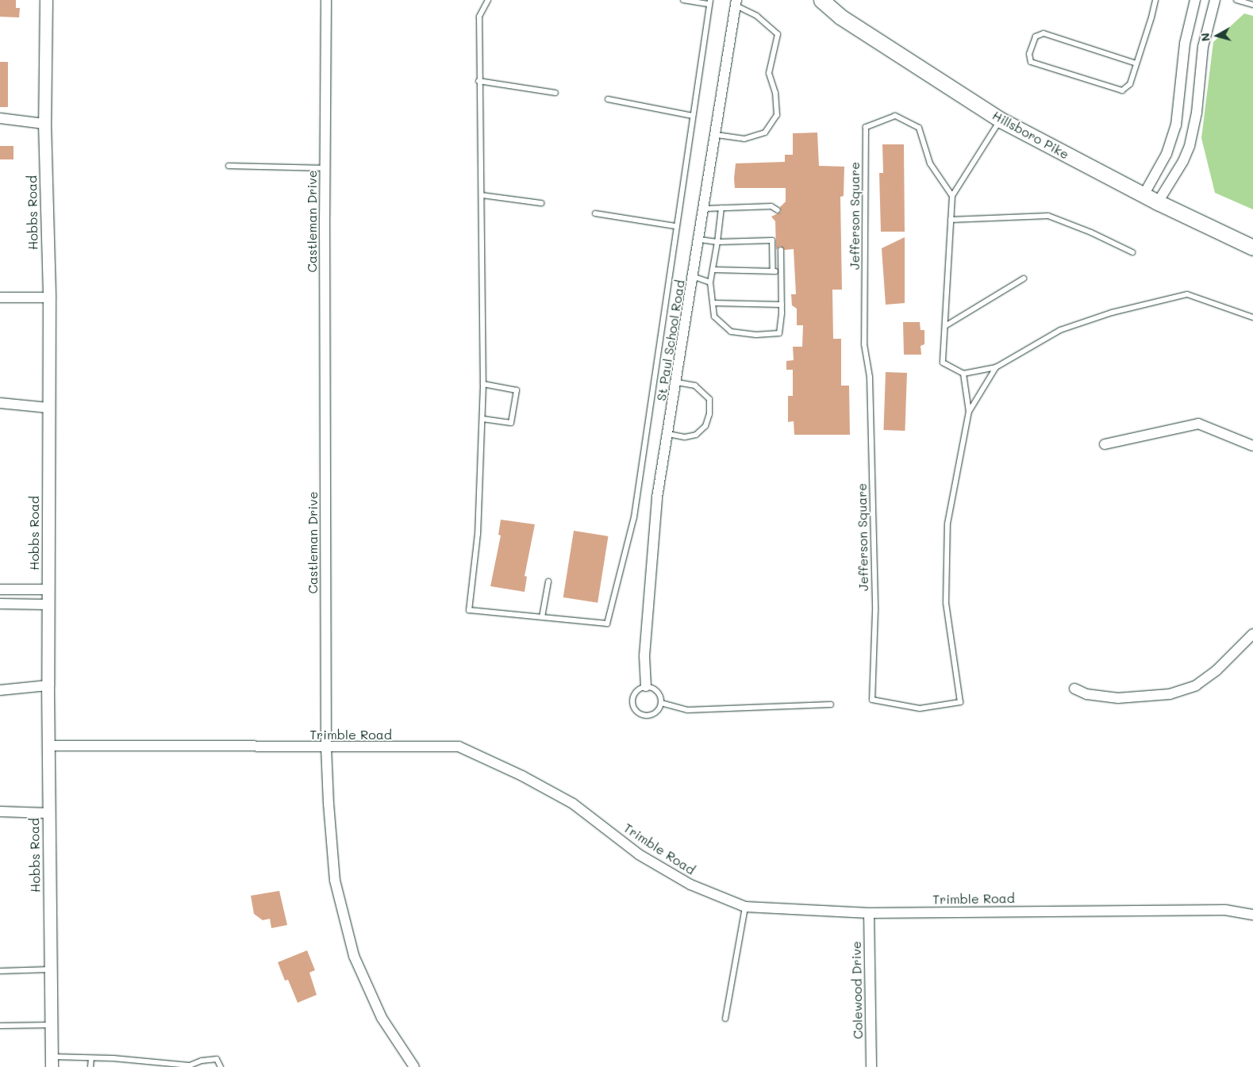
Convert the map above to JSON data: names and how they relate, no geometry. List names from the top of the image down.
{
  "streets": {
    "main road": ["Hillsboro Pike"],
    "street": [
      "Hobbs Road",
      "Castleman Drive",
      "St Paul School Road",
      "Trimble Road",
      "Colewood Drive"
    ],
    "lane": ["Jefferson Square"]
  },
  "crossings": [
    ["Hobbs Road", "Trimble Road"],
    ["Castleman Drive", "Trimble Road"],
    ["Trimble Road", "Colewood Drive"]
  ],
  "north": "left"
}
